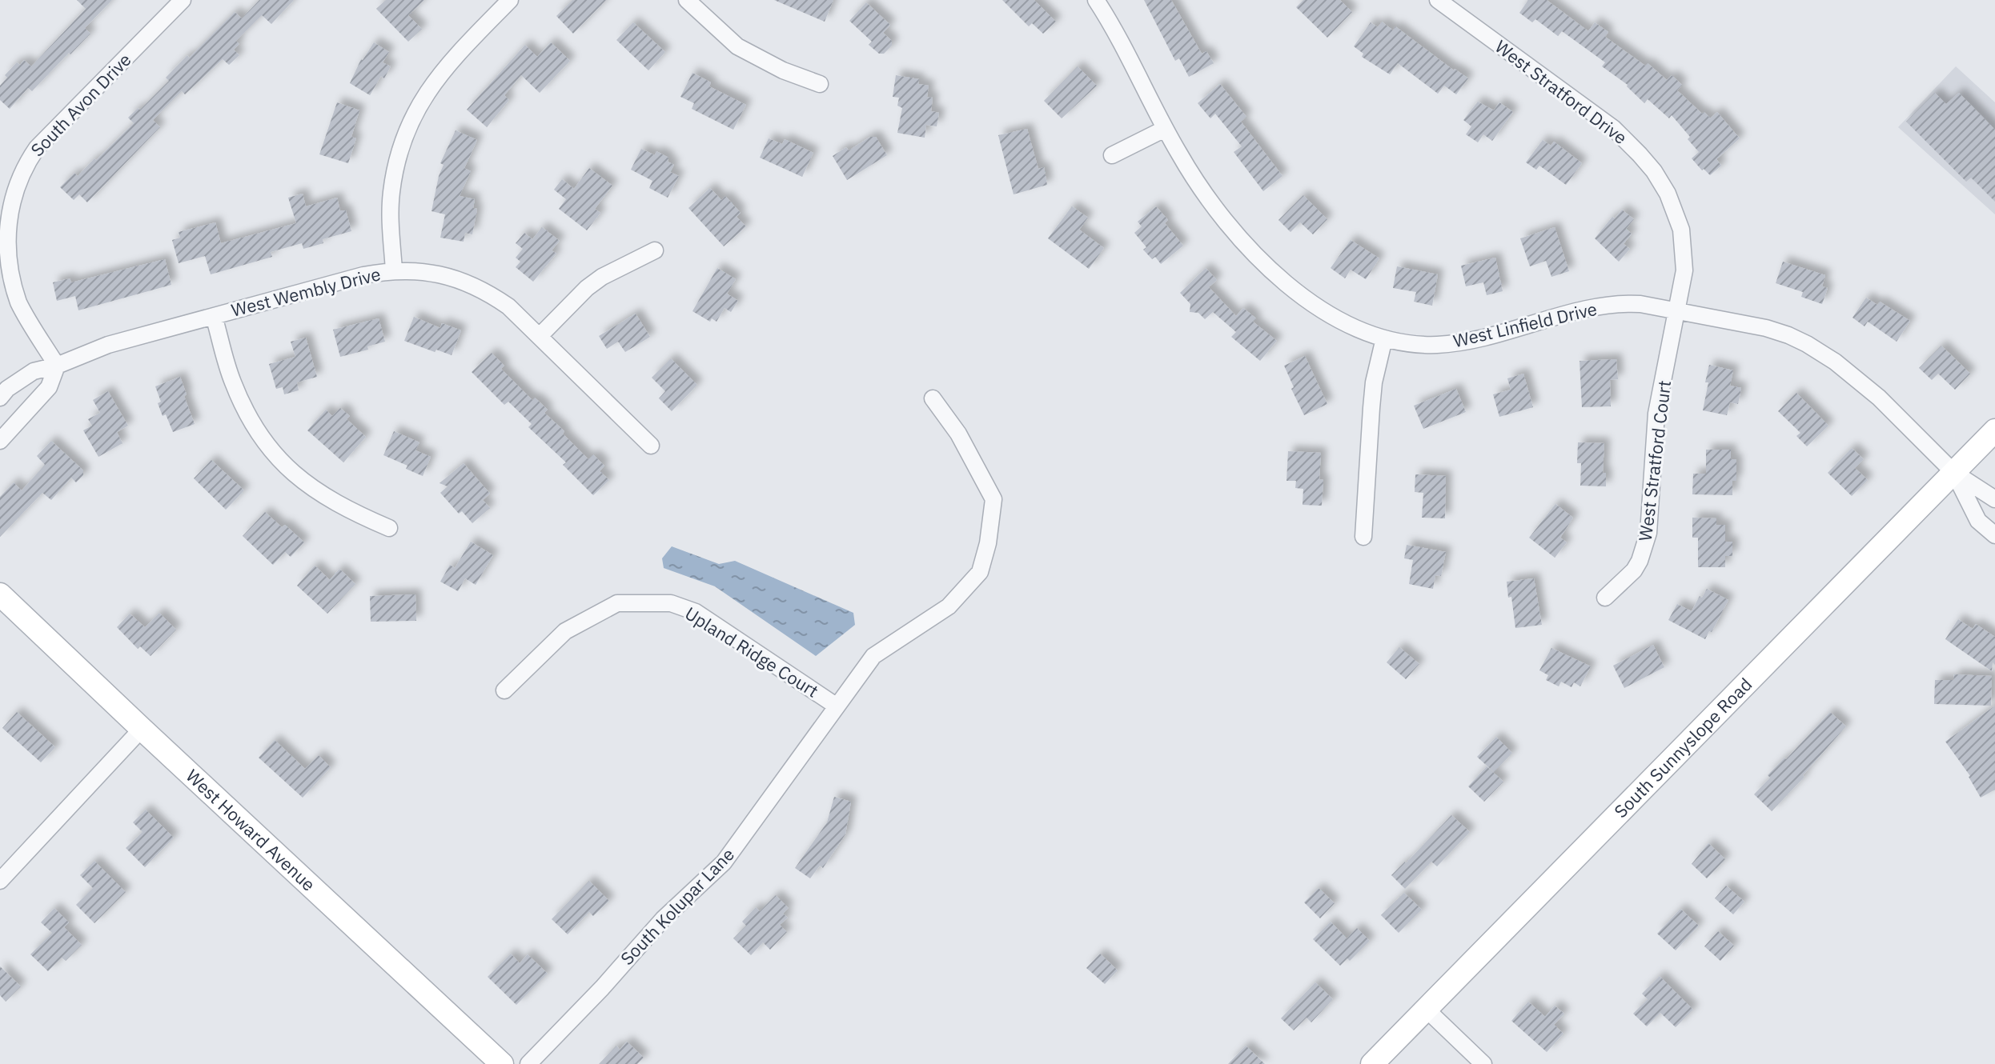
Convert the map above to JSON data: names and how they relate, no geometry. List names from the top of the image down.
{
  "streets": {
    "street": [
      "West Stratford Drive",
      "South Avon Drive",
      "West Wembly Drive",
      "West Linfield Drive",
      "West Stratford Court",
      "Upland Ridge Court",
      "South Sunnyslope Road",
      "West Howard Avenue",
      "South Kolupar Lane"
    ]
  },
  "crossings": [
    ["West Stratford Drive", "West Linfield Drive"],
    ["West Stratford Drive", "West Stratford Court"],
    ["South Avon Drive", "West Wembly Drive"],
    ["West Linfield Drive", "West Stratford Court"],
    ["West Linfield Drive", "South Sunnyslope Road"],
    ["Upland Ridge Court", "South Kolupar Lane"]
  ]
}
